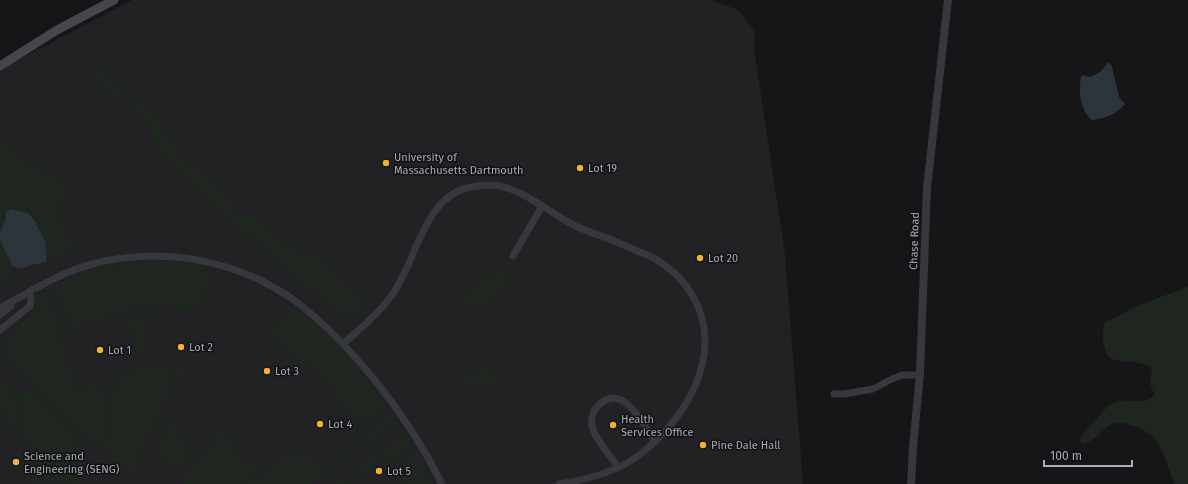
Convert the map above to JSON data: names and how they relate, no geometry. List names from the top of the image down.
{
  "streets": {
    "street": ["Chase Road"]
  },
  "places": [
    "University of Massachusetts Dartmouth",
    "Lot 19",
    "Lot 20",
    "Lot 2",
    "Lot 1",
    "Lot 3",
    "Lot 4",
    "Health Services Office",
    "Pine Dale Hall",
    "Science and Engineering (SENG)",
    "Lot 5"
  ],
  "scale_bar": "100 m"
}
